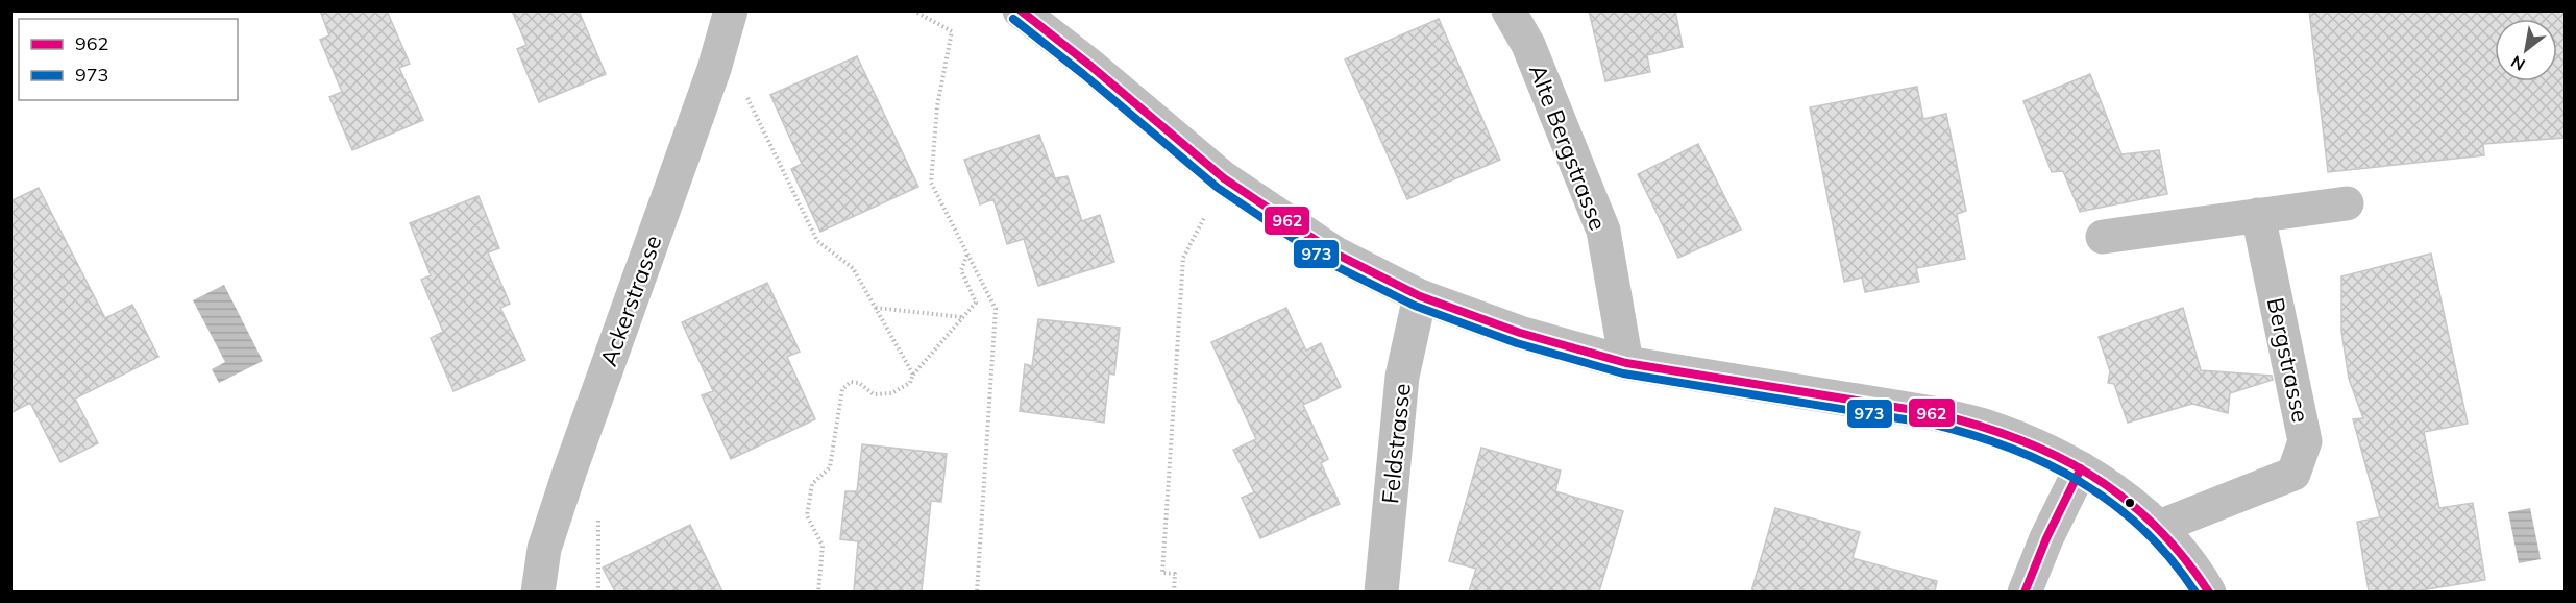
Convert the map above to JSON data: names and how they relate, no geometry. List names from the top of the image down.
{
  "streets": {
    "street": [
      "Alte Bergstrasse",
      "Ackerstrasse",
      "Bergstrasse",
      "Feldstrasse"
    ]
  },
  "lines": ["transit line 962", "transit line 973"],
  "legend": ["962", "973"],
  "north": "bottom left"
}
